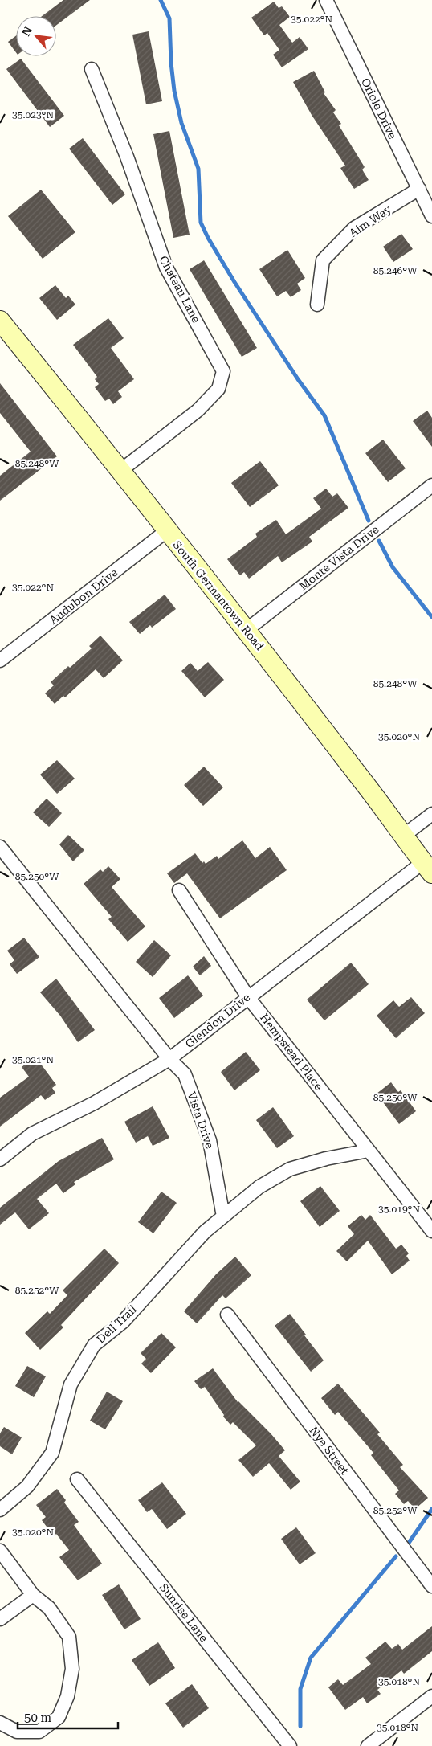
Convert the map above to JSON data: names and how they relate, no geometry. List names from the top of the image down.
{
  "streets": {
    "main road": ["South Germantown Road"],
    "street": [
      "Oriole Drive",
      "Aim Way",
      "Chateau Lane",
      "Monte Vista Drive",
      "Audubon Drive",
      "Glendon Drive",
      "Hempstead Place",
      "Vista Drive",
      "Dell Trail",
      "Nye Street",
      "Sunrise Lane"
    ]
  },
  "crossings": [
    ["Oriole Drive", "Aim Way"],
    ["Chateau Lane", "South Germantown Road"],
    ["Monte Vista Drive", "South Germantown Road"],
    ["South Germantown Road", "Audubon Drive"],
    ["South Germantown Road", "Glendon Drive"],
    ["Glendon Drive", "Hempstead Place"],
    ["Glendon Drive", "Vista Drive"],
    ["Vista Drive", "Dell Trail"]
  ],
  "scale_bar": "50 m",
  "north": "top left",
  "coordinates": [
    "35.022°N",
    "35.023°N",
    "85.246°W",
    "85.248°W",
    "35.020°N",
    "85.250°W",
    "35.021°N",
    "35.019°N",
    "85.252°W",
    "35.018°N"
  ]
}
